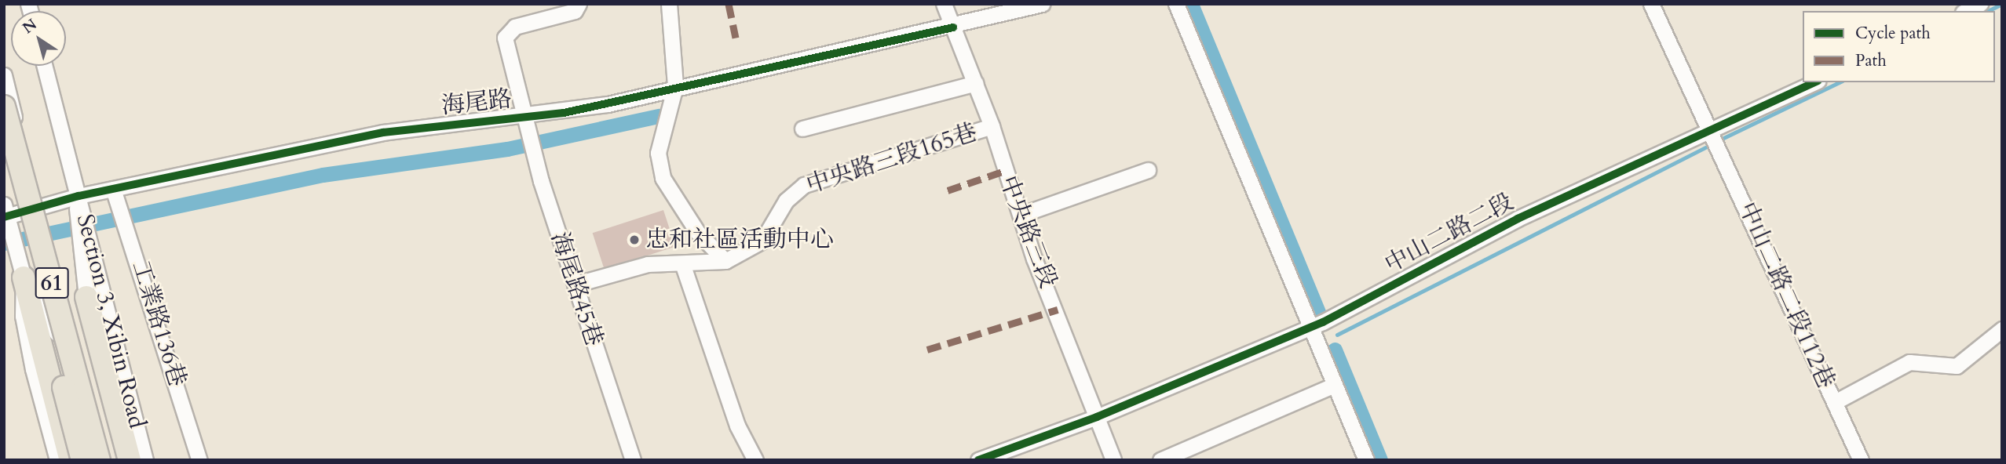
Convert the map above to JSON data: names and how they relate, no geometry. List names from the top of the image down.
{
  "streets": {
    "highway": ["61"],
    "street": [
      "海尾路",
      "中央路三段165巷",
      "中央路三段",
      "中山二路二段",
      "海尾路45巷",
      "中山二路二段112巷",
      "Section 3, Xibin Road",
      "工業路136巷"
    ]
  },
  "crossings": [
    ["海尾路", "中央路三段"],
    ["海尾路", "海尾路45巷"],
    ["海尾路", "Section 3, Xibin Road"],
    ["海尾路", "工業路136巷"],
    ["中央路三段165巷", "中央路三段"],
    ["中央路三段", "中山二路二段"],
    ["中山二路二段", "中山二路二段112巷"],
    ["61", "Section 3, Xibin Road"]
  ],
  "places": ["忠和社區活動中心"],
  "legend": ["Cycle path", "Path"],
  "north": "top left"
}
